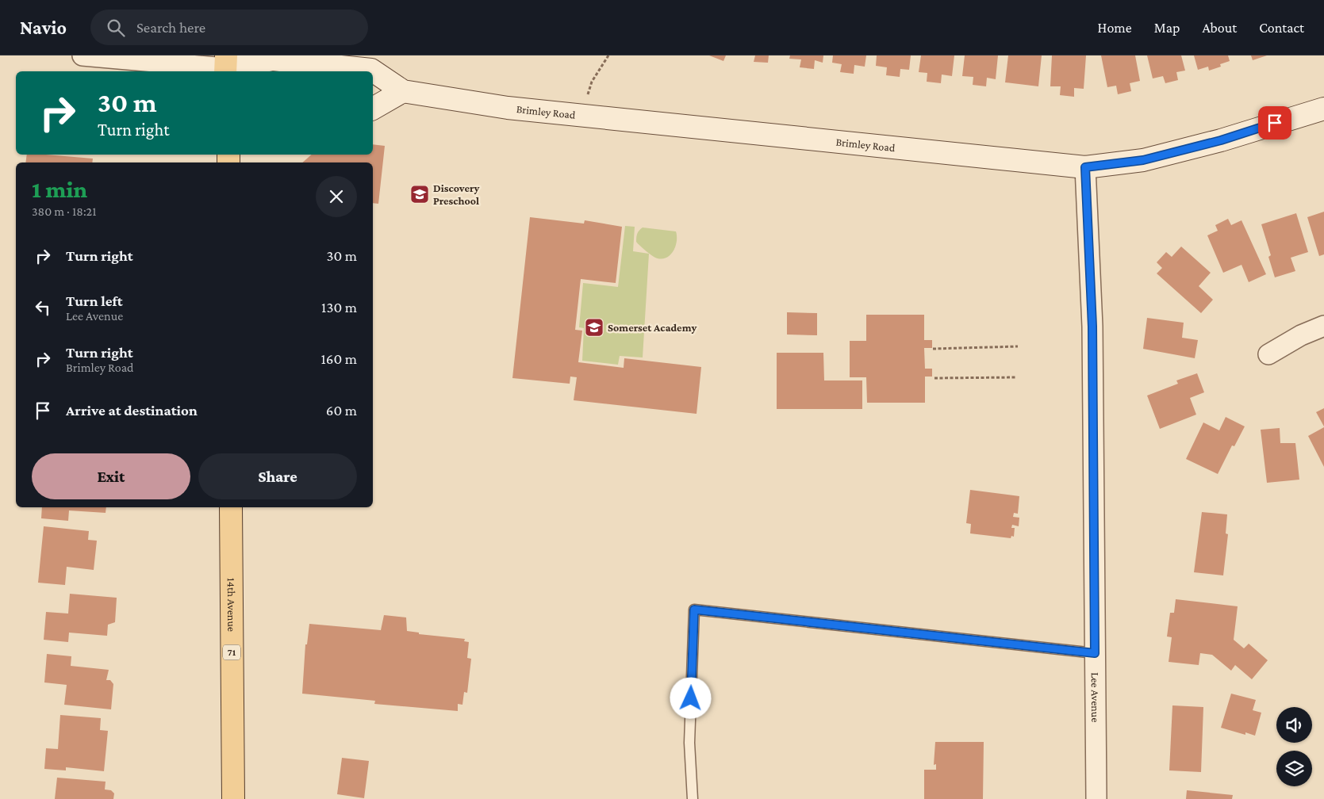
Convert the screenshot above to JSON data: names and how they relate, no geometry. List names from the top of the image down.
{
  "streets": {
    "main road": ["Brimley Road", "14th Avenue", "71"],
    "street": ["Lee Avenue"]
  },
  "crossings": [
    ["Brimley Road", "Lee Avenue"]
  ],
  "places": {
    "school or university": ["Discovery Preschool", "Somerset Academy"]
  },
  "page": {
    "header": "Navio",
    "search": "Search here",
    "nav": [
      "Home",
      "Map",
      "About",
      "Contact"
    ],
    "turn": ["30 m", "Turn right"],
    "heading": ["1 min", "380 m · 18:21"],
    "list": [
      {
        "name": "Turn right",
        "value": "30 m"
      },
      {
        "name": "Turn left",
        "note": "Lee Avenue",
        "value": "130 m"
      },
      {
        "name": "Turn right",
        "note": "Brimley Road",
        "value": "160 m"
      },
      {
        "name": "Arrive at destination",
        "value": "60 m"
      }
    ],
    "buttons": ["Exit", "Share"]
  }
}
